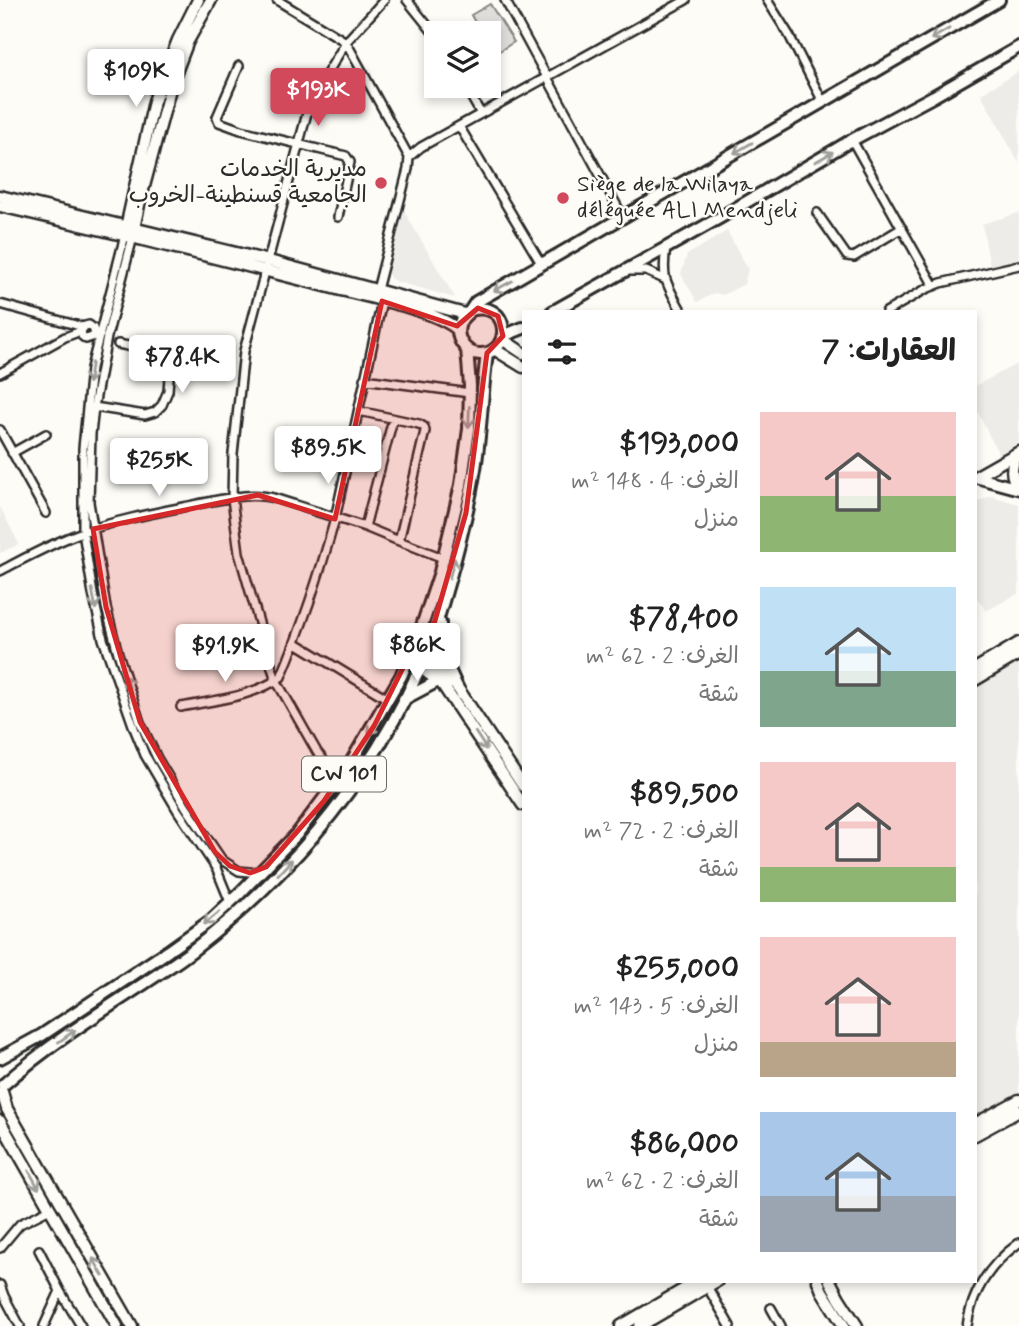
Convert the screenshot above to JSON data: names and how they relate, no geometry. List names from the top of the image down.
{
  "streets": {
    "main road": ["CW 101"]
  },
  "places": ["مديرية الخدمات الجامعية قسنطينة-الخروب", "Siège de la Wilaya déléguée ALI Mendjeli"],
  "page": {
    "price": [
      "$109K",
      "$193K",
      "$78.4K",
      "$89.5K",
      "$255K",
      "$86K",
      "$91.9K"
    ],
    "heading": "العقارات: 7",
    "list": [
      {
        "name": "$193,000",
        "note": "الغرف: 4 · 148 m² · منزل"
      },
      {
        "name": "$78,400",
        "note": "الغرف: 2 · 62 m² · شقة"
      },
      {
        "name": "$89,500",
        "note": "الغرف: 2 · 72 m² · شقة"
      },
      {
        "name": "$255,000",
        "note": "الغرف: 5 · 143 m² · منزل"
      },
      {
        "name": "$86,000",
        "note": "الغرف: 2 · 62 m² · شقة"
      }
    ]
  }
}
